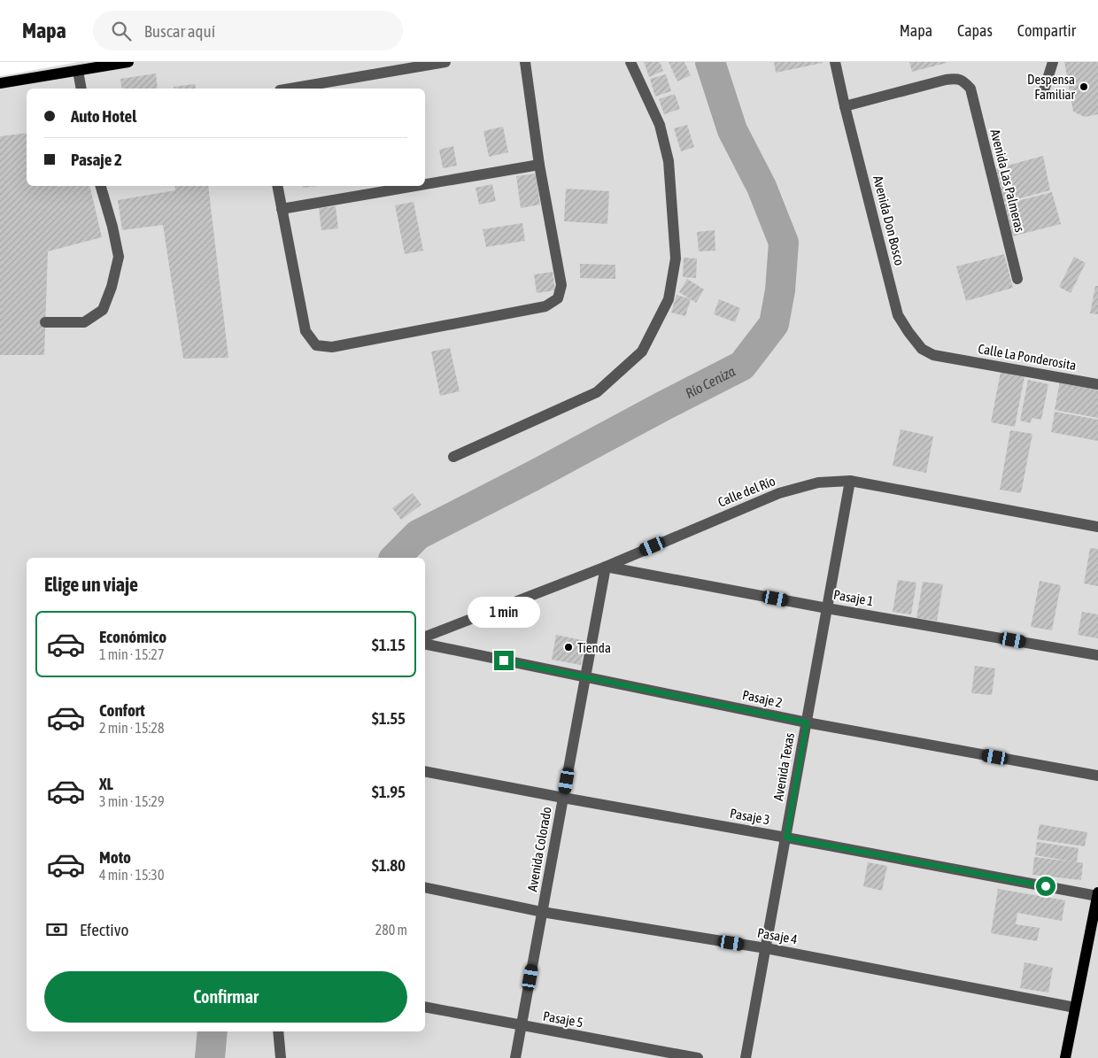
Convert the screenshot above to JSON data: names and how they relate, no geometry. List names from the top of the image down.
{
  "streets": {
    "street": [
      "Avenida Las Palmeras",
      "Avenida Don Bosco",
      "Calle La Ponderosita",
      "Calle del Río",
      "Pasaje 1",
      "Pasaje 2",
      "Avenida Texas",
      "Pasaje 3",
      "Avenida Colorado",
      "Pasaje 4",
      "Pasaje 5"
    ]
  },
  "crossings": [
    ["Avenida Las Palmeras", "Avenida Don Bosco"],
    ["Avenida Don Bosco", "Calle La Ponderosita"],
    ["Calle del Río", "Pasaje 1"],
    ["Calle del Río", "Avenida Texas"],
    ["Calle del Río", "Avenida Colorado"],
    ["Pasaje 1", "Avenida Texas"],
    ["Pasaje 1", "Avenida Colorado"],
    ["Pasaje 2", "Avenida Texas"],
    ["Pasaje 2", "Avenida Colorado"],
    ["Avenida Texas", "Pasaje 3"],
    ["Avenida Texas", "Pasaje 4"],
    ["Pasaje 3", "Avenida Colorado"],
    ["Avenida Colorado", "Pasaje 4"],
    ["Avenida Colorado", "Pasaje 5"]
  ],
  "water": ["Río Ceniza"],
  "places": ["Despensa Familiar", "Tienda"],
  "page": {
    "header": "Mapa",
    "search": "Buscar aquí",
    "nav": ["Mapa", "Capas", "Compartir"],
    "banner": ["Auto Hotel", "Pasaje 2"],
    "heading": "Elige un viaje",
    "bubble": "1 min",
    "list": [
      {
        "name": "Económico",
        "note": "1 min · 15:27",
        "value": "$1.15"
      },
      {
        "name": "Confort",
        "note": "2 min · 15:28",
        "value": "$1.55"
      },
      {
        "name": "XL",
        "note": "3 min · 15:29",
        "value": "$1.95"
      },
      {
        "name": "Moto",
        "note": "4 min · 15:30",
        "value": "$1.80"
      }
    ],
    "pay": ["Efectivo", "280 m"],
    "buttons": "Confirmar"
  }
}
